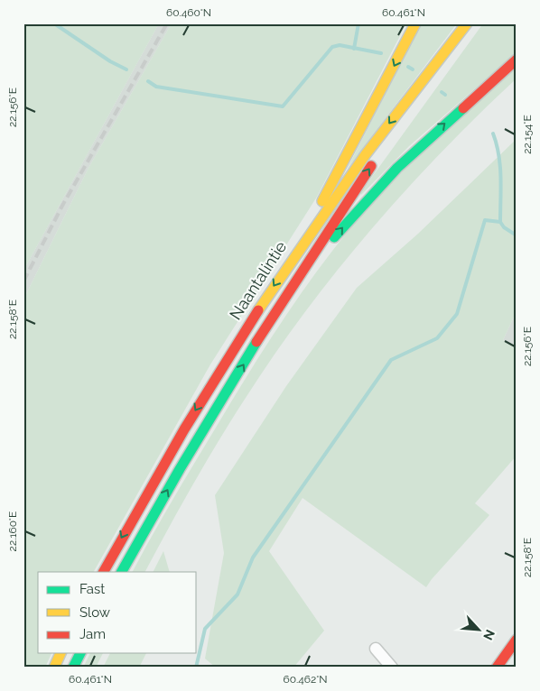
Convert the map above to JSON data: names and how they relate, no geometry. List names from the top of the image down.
{
  "streets": {
    "main road": ["Naantalintie"]
  },
  "legend": ["Fast", "Slow", "Jam"],
  "north": "bottom right",
  "coordinates": [
    "60.460°N",
    "60.461°N",
    "22.156°E",
    "22.154°E",
    "22.158°E",
    "22.160°E",
    "60.462°N"
  ]
}
